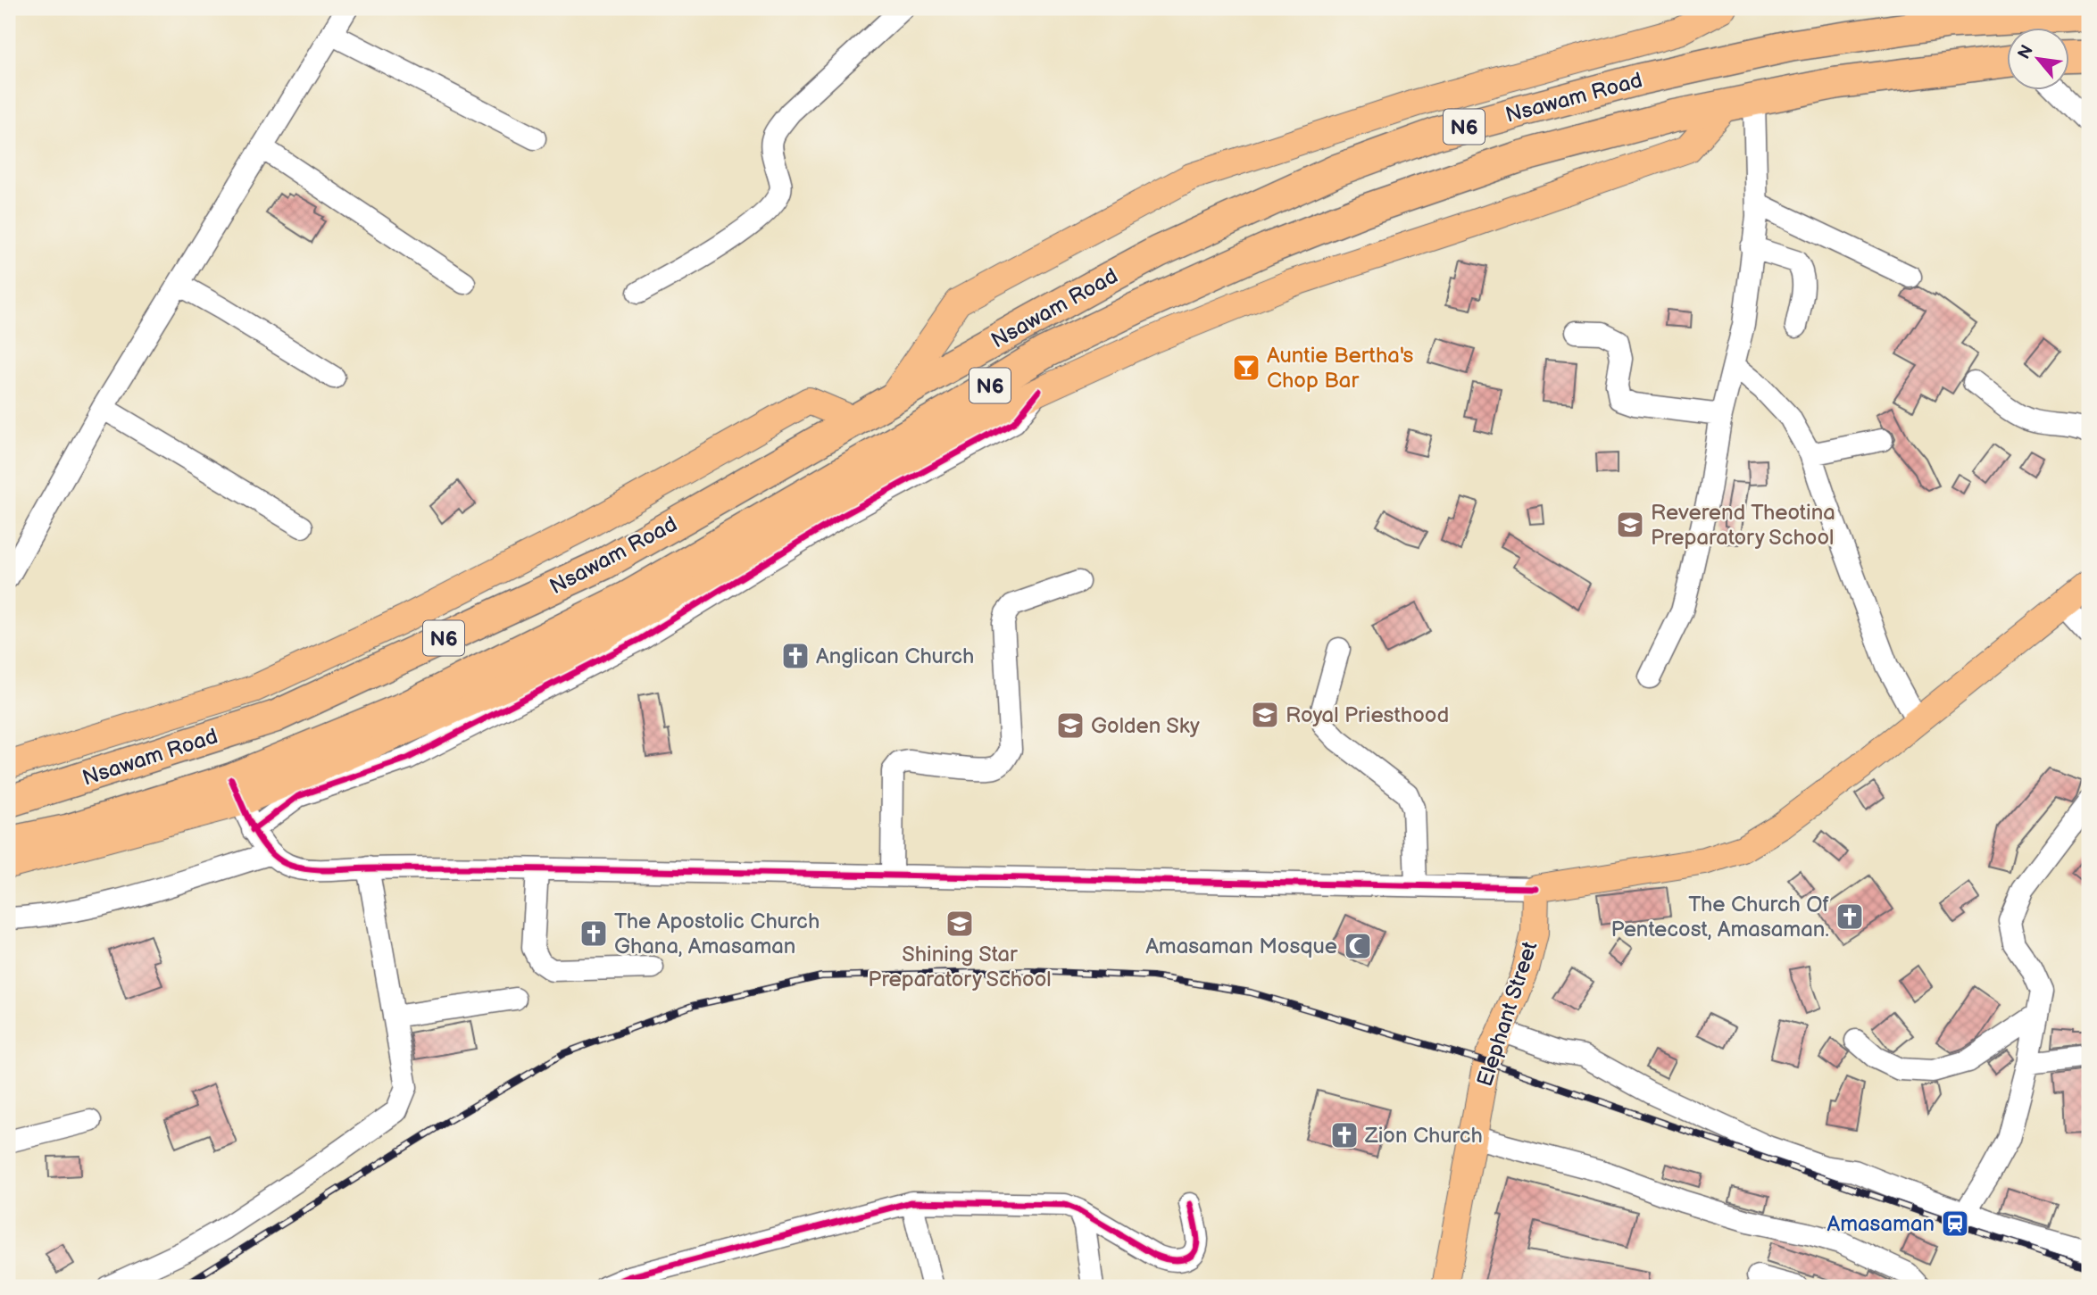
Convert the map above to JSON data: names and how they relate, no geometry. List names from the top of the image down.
{
  "streets": {
    "highway": ["Nsawam Road", "N6"],
    "main road": ["Elephant Street"]
  },
  "places": {
    "bar": ["Auntie Bertha's Chop Bar"],
    "school or university": [
      "Reverend Theotina Preparatory School",
      "Royal Priesthood",
      "Golden Sky",
      "Shining Star Preparatory School"
    ],
    "church": [
      "Anglican Church",
      "The Church Of Pentecost, Amasaman.",
      "The Apostolic Church Ghana, Amasaman",
      "Zion Church"
    ],
    "mosque": ["Amasaman Mosque"],
    "station": ["Amasaman"]
  },
  "north": "top left"
}
